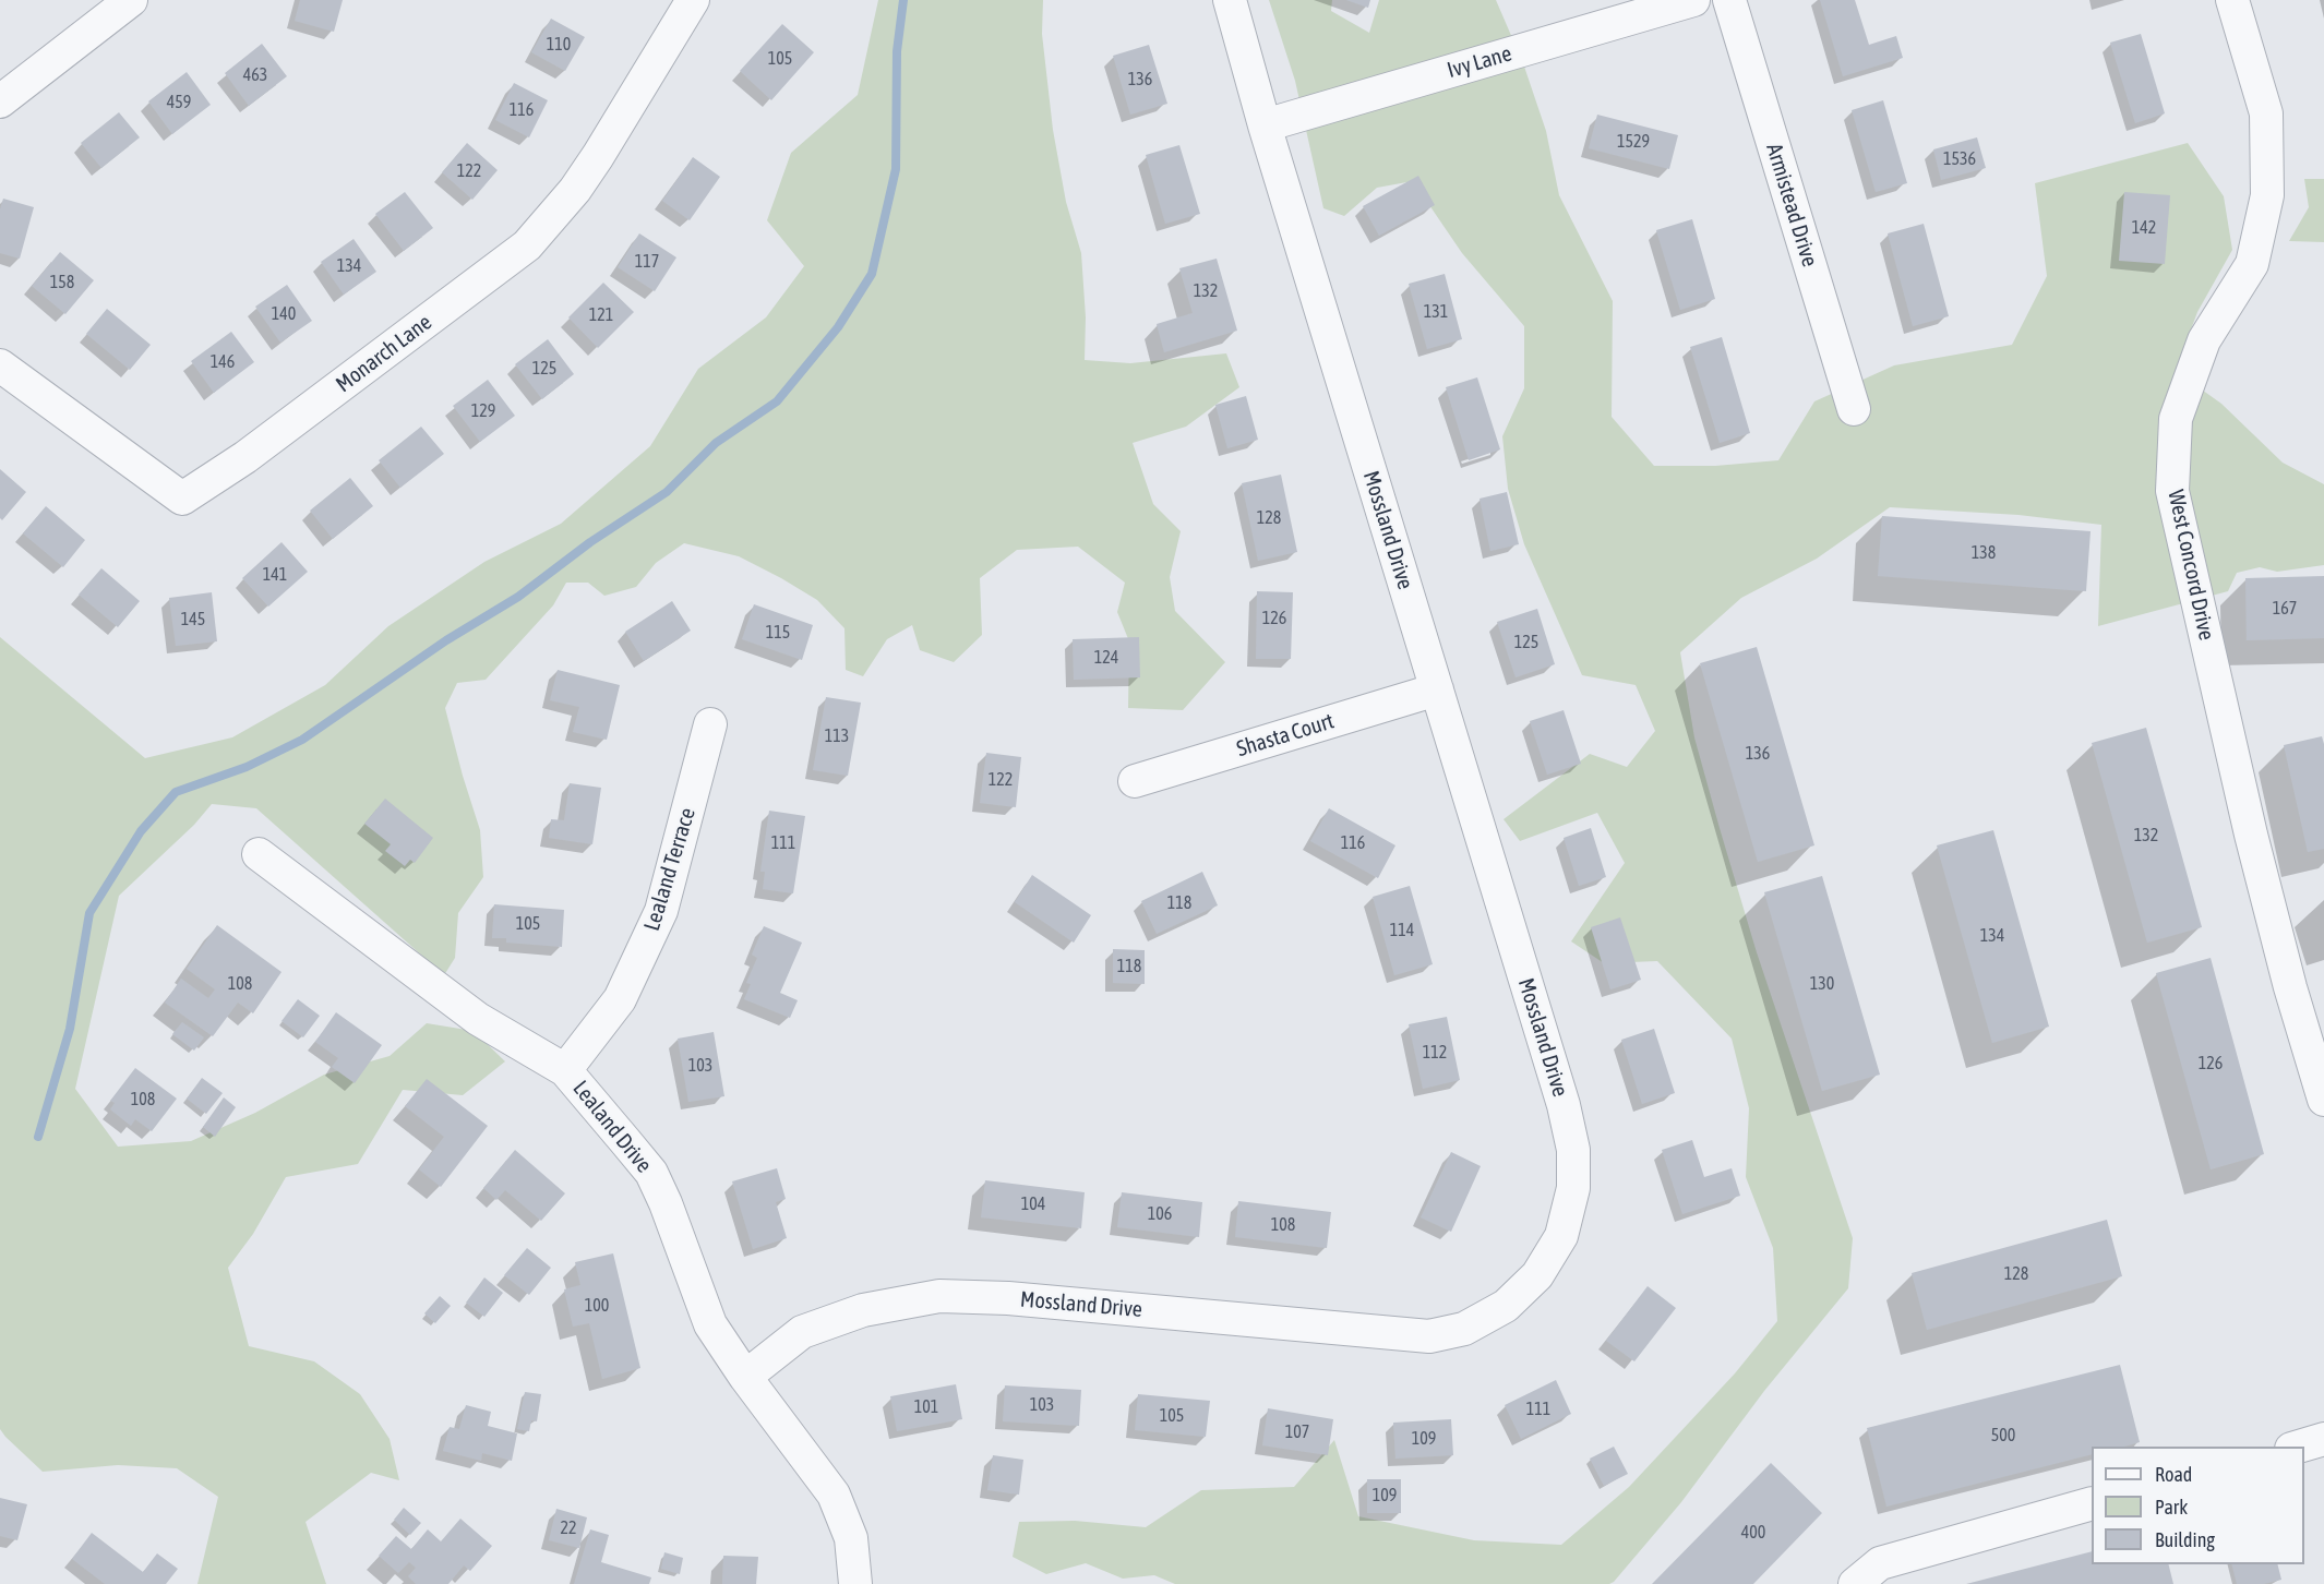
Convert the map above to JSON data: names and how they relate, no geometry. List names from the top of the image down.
{
  "streets": {
    "street": [
      "Ivy Lane",
      "Armistead Drive",
      "Monarch Lane",
      "Mossland Drive",
      "West Concord Drive",
      "Shasta Court",
      "Lealand Terrace",
      "Lealand Drive"
    ]
  },
  "crossings": [
    ["Ivy Lane", "Mossland Drive"],
    ["Mossland Drive", "Shasta Court"],
    ["Mossland Drive", "Lealand Drive"],
    ["Lealand Terrace", "Lealand Drive"]
  ],
  "house_numbers": [
    "110",
    "105",
    "463",
    "136",
    "459",
    "116",
    "1529",
    "1536",
    "122",
    "142",
    "117",
    "134",
    "158",
    "132",
    "131",
    "140",
    "121",
    "146",
    "125",
    "129",
    "128",
    "138",
    "141",
    "167",
    "126",
    "145",
    "115",
    "125",
    "124",
    "113",
    "136",
    "122",
    "132",
    "111",
    "116",
    "118",
    "105",
    "114",
    "134",
    "118",
    "108",
    "130",
    "112",
    "126",
    "103",
    "108",
    "104",
    "106",
    "108",
    "128",
    "100",
    "103",
    "101",
    "111",
    "105",
    "107",
    "500",
    "109",
    "109",
    "22",
    "400"
  ],
  "legend": ["Road", "Park", "Building"]
}
